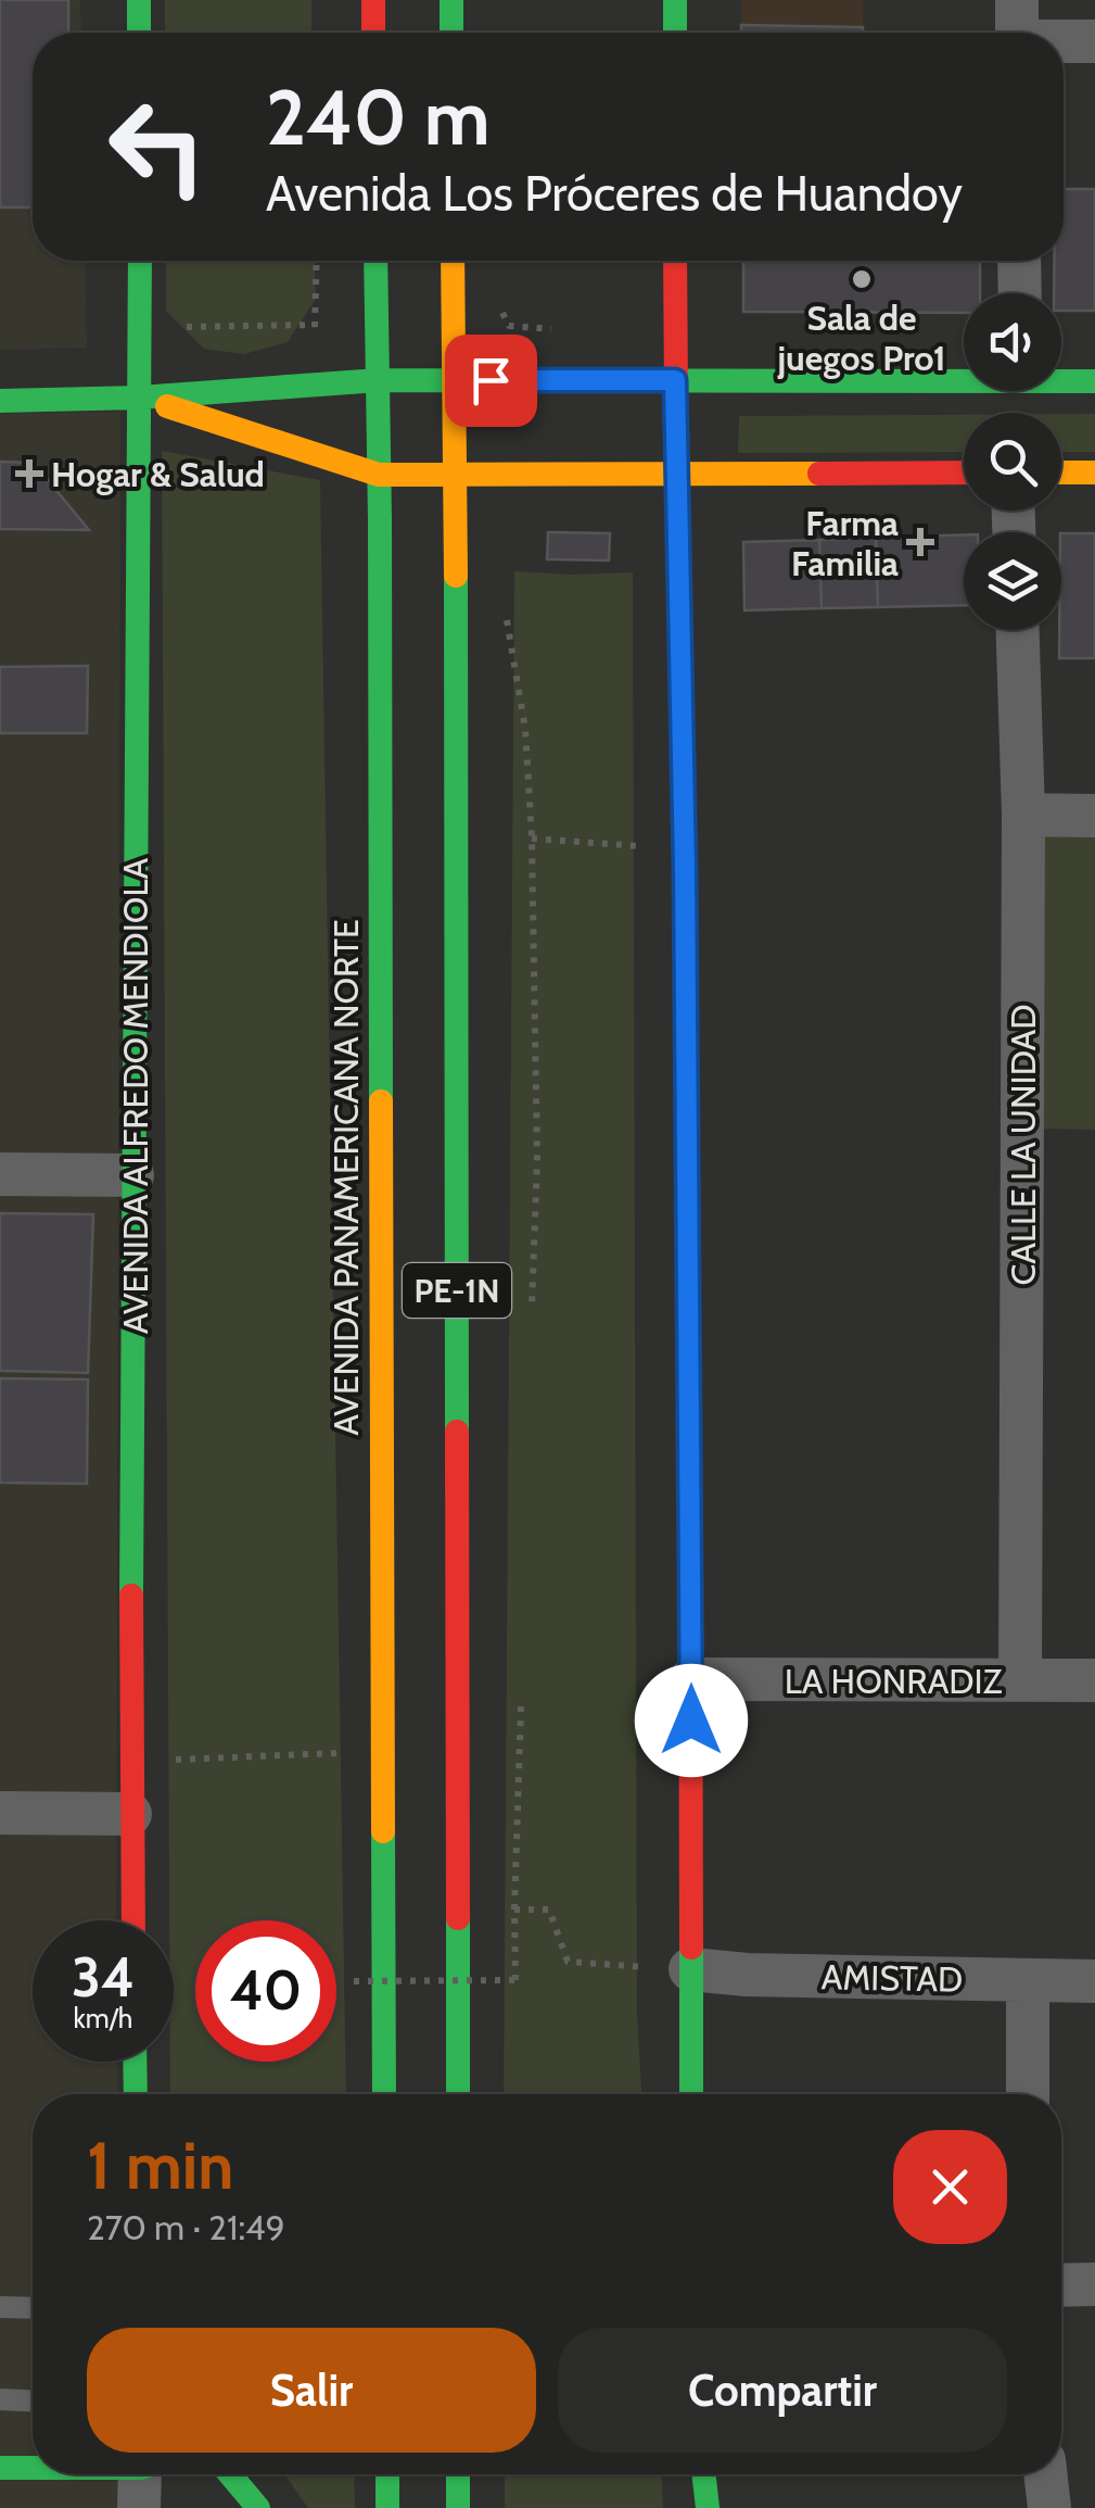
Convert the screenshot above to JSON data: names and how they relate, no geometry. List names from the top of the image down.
{
  "streets": {
    "main road": ["AVENIDA ALFREDO MENDIOLA", "AVENIDA PANAMERICANA NORTE", "PE-1N"],
    "street": ["CALLE LA UNIDAD", "LA HONRADIZ", "AMISTAD"]
  },
  "crossings": [
    ["CALLE LA UNIDAD", "LA HONRADIZ"]
  ],
  "places": {
    "other": ["Sala de juegos Pro1"],
    "health": ["Hogar & Salud", "Farma Familia"]
  },
  "page": {
    "turn": ["240 m", "Avenida Los Próceres de Huandoy"],
    "speed": "34 km/h",
    "limit": "40",
    "heading": ["1 min", "270 m · 21:49"],
    "buttons": ["Salir", "Compartir"]
  }
}
